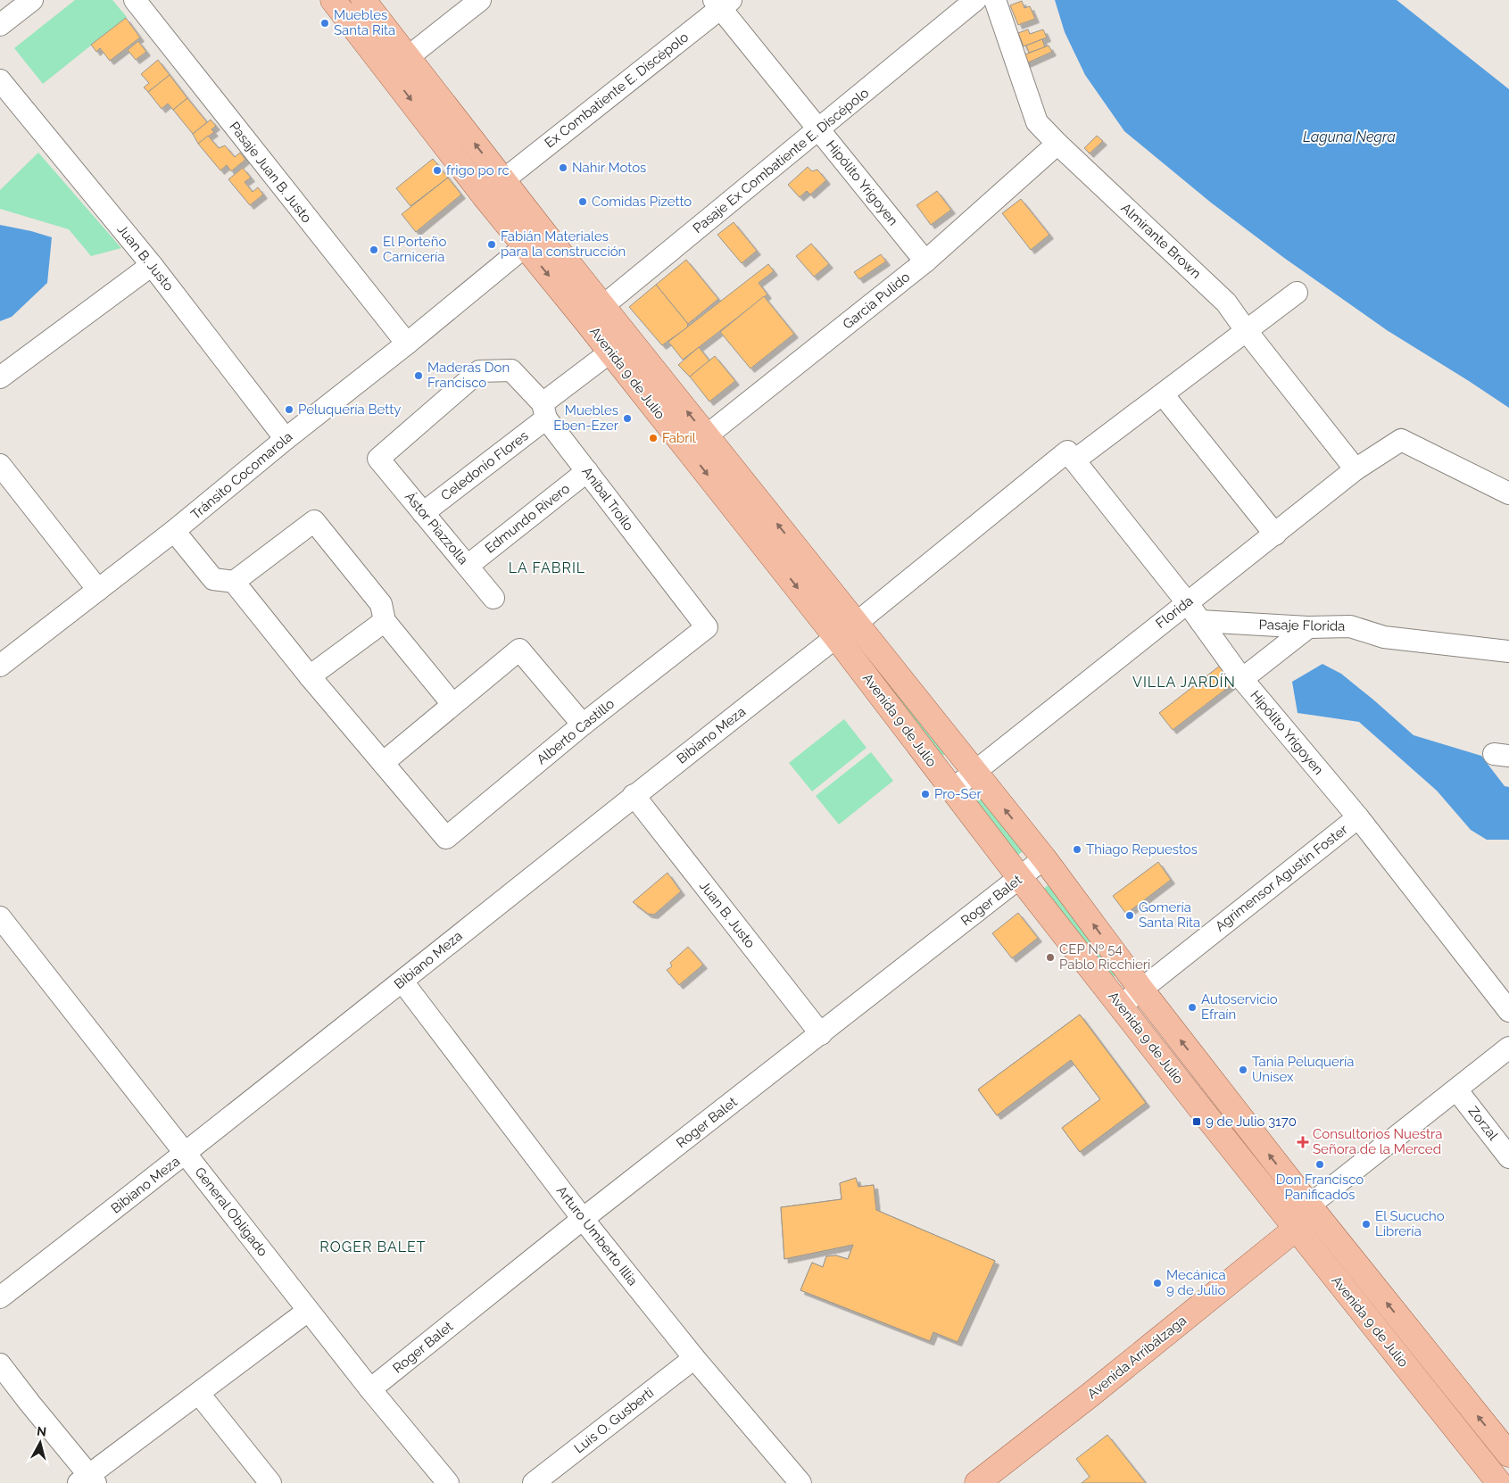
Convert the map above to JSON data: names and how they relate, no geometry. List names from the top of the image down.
{
  "streets": {
    "main road": ["Avenida 9 de Julio", "Avenida Arribálzaga"],
    "street": [
      "Ex Combatiente E. Discépolo",
      "Pasaje Ex Combatiente E. Discépolo",
      "Pasaje Juan B. Justo",
      "Hipólito Yrigoyen",
      "Almirante Brown",
      "Juan B. Justo",
      "García Pulido",
      "Celedonio Flores",
      "Tránsito Cocomarola",
      "Aníbal Troilo",
      "Edmundo Rivero",
      "Ástor Piazzolla",
      "Florida",
      "Pasaje Florida",
      "Alberto Castillo",
      "Bibiano Meza",
      "Agrimensor Agustín Foster",
      "Roger Balet",
      "Zorzal",
      "General Obligado",
      "Arturo Umberto Illia",
      "Luis O. Gusberti"
    ]
  },
  "crossings": [
    ["Ex Combatiente E. Discépolo", "Hipólito Yrigoyen"],
    ["Ex Combatiente E. Discépolo", "Avenida 9 de Julio"],
    ["Pasaje Ex Combatiente E. Discépolo", "Hipólito Yrigoyen"],
    ["Pasaje Ex Combatiente E. Discépolo", "Avenida 9 de Julio"],
    ["Pasaje Juan B. Justo", "Tránsito Cocomarola"],
    ["Hipólito Yrigoyen", "García Pulido"],
    ["Hipólito Yrigoyen", "Florida"],
    ["Hipólito Yrigoyen", "Pasaje Florida"],
    ["Hipólito Yrigoyen", "Bibiano Meza"],
    ["Hipólito Yrigoyen", "Agrimensor Agustín Foster"],
    ["Almirante Brown", "García Pulido"],
    ["Almirante Brown", "Florida"],
    ["Almirante Brown", "Bibiano Meza"],
    ["Juan B. Justo", "Tránsito Cocomarola"],
    ["Juan B. Justo", "Bibiano Meza"],
    ["Juan B. Justo", "Roger Balet"],
    ["García Pulido", "Avenida 9 de Julio"],
    ["Avenida 9 de Julio", "Celedonio Flores"],
    ["Avenida 9 de Julio", "Tránsito Cocomarola"],
    ["Avenida 9 de Julio", "Florida"],
    ["Avenida 9 de Julio", "Bibiano Meza"],
    ["Avenida 9 de Julio", "Agrimensor Agustín Foster"],
    ["Avenida 9 de Julio", "Roger Balet"],
    ["Avenida 9 de Julio", "Avenida Arribálzaga"],
    ["Celedonio Flores", "Aníbal Troilo"],
    ["Celedonio Flores", "Ástor Piazzolla"],
    ["Aníbal Troilo", "Edmundo Rivero"],
    ["Aníbal Troilo", "Ástor Piazzolla"],
    ["Aníbal Troilo", "Alberto Castillo"],
    ["Edmundo Rivero", "Ástor Piazzolla"],
    ["Bibiano Meza", "General Obligado"],
    ["Bibiano Meza", "Arturo Umberto Illia"],
    ["Roger Balet", "General Obligado"],
    ["Roger Balet", "Arturo Umberto Illia"],
    ["Arturo Umberto Illia", "Luis O. Gusberti"]
  ],
  "districts": ["LA FABRIL", "VILLA JARDÍN", "ROGER BALET"],
  "water": ["Laguna Negra"],
  "places": {
    "other": [
      "Muebles Santa Rita",
      "Nahir Motos",
      "frigo po rc",
      "Comidas Pizetto",
      "Fabián Materiales para la construcción",
      "El Porteño Carnicería",
      "Maderas Don Francisco",
      "Peluquería Betty",
      "Muebles Eben-Ezer",
      "Fabril",
      "Pro-Ser",
      "Thiago Repuestos",
      "Gomería Santa Rita",
      "CEP Nº 54 Pablo Ricchieri",
      "Autoservicio Efraín",
      "Tania Peluquería Unisex",
      "Don Francisco Panificados",
      "El Sucucho Librería",
      "Mecánica 9 de Julio"
    ],
    "transit": ["9 de Julio 3170"],
    "health": ["Consultorios Nuestra Señora de la Merced"]
  },
  "north": "top"
}
